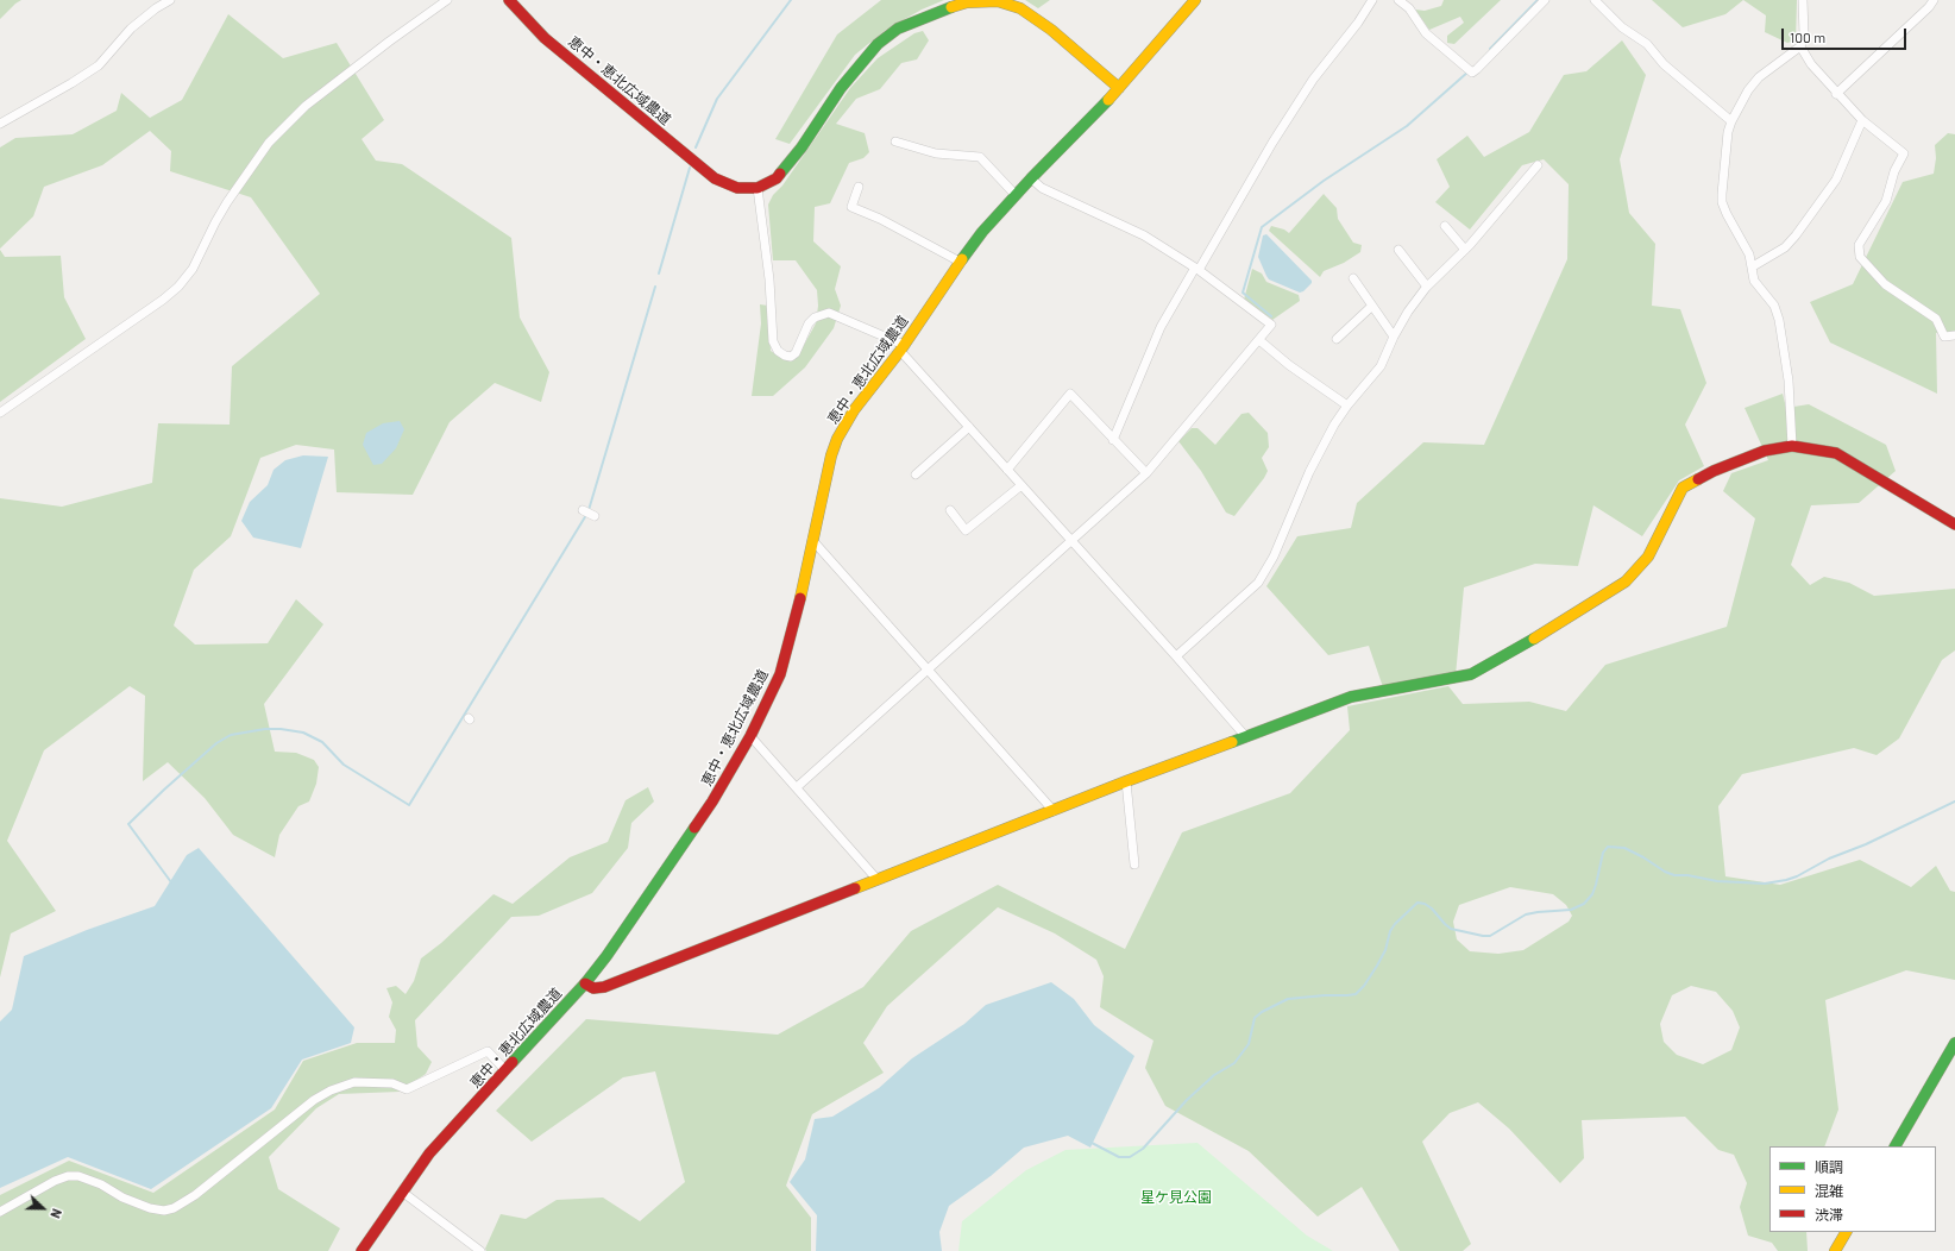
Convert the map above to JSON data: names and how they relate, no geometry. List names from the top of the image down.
{
  "streets": {
    "street": ["恵中・恵北広域農道"]
  },
  "parks": ["星ケ見公園"],
  "legend": ["順調", "混雑", "渋滞"],
  "scale_bar": "100 m",
  "north": "right"
}
